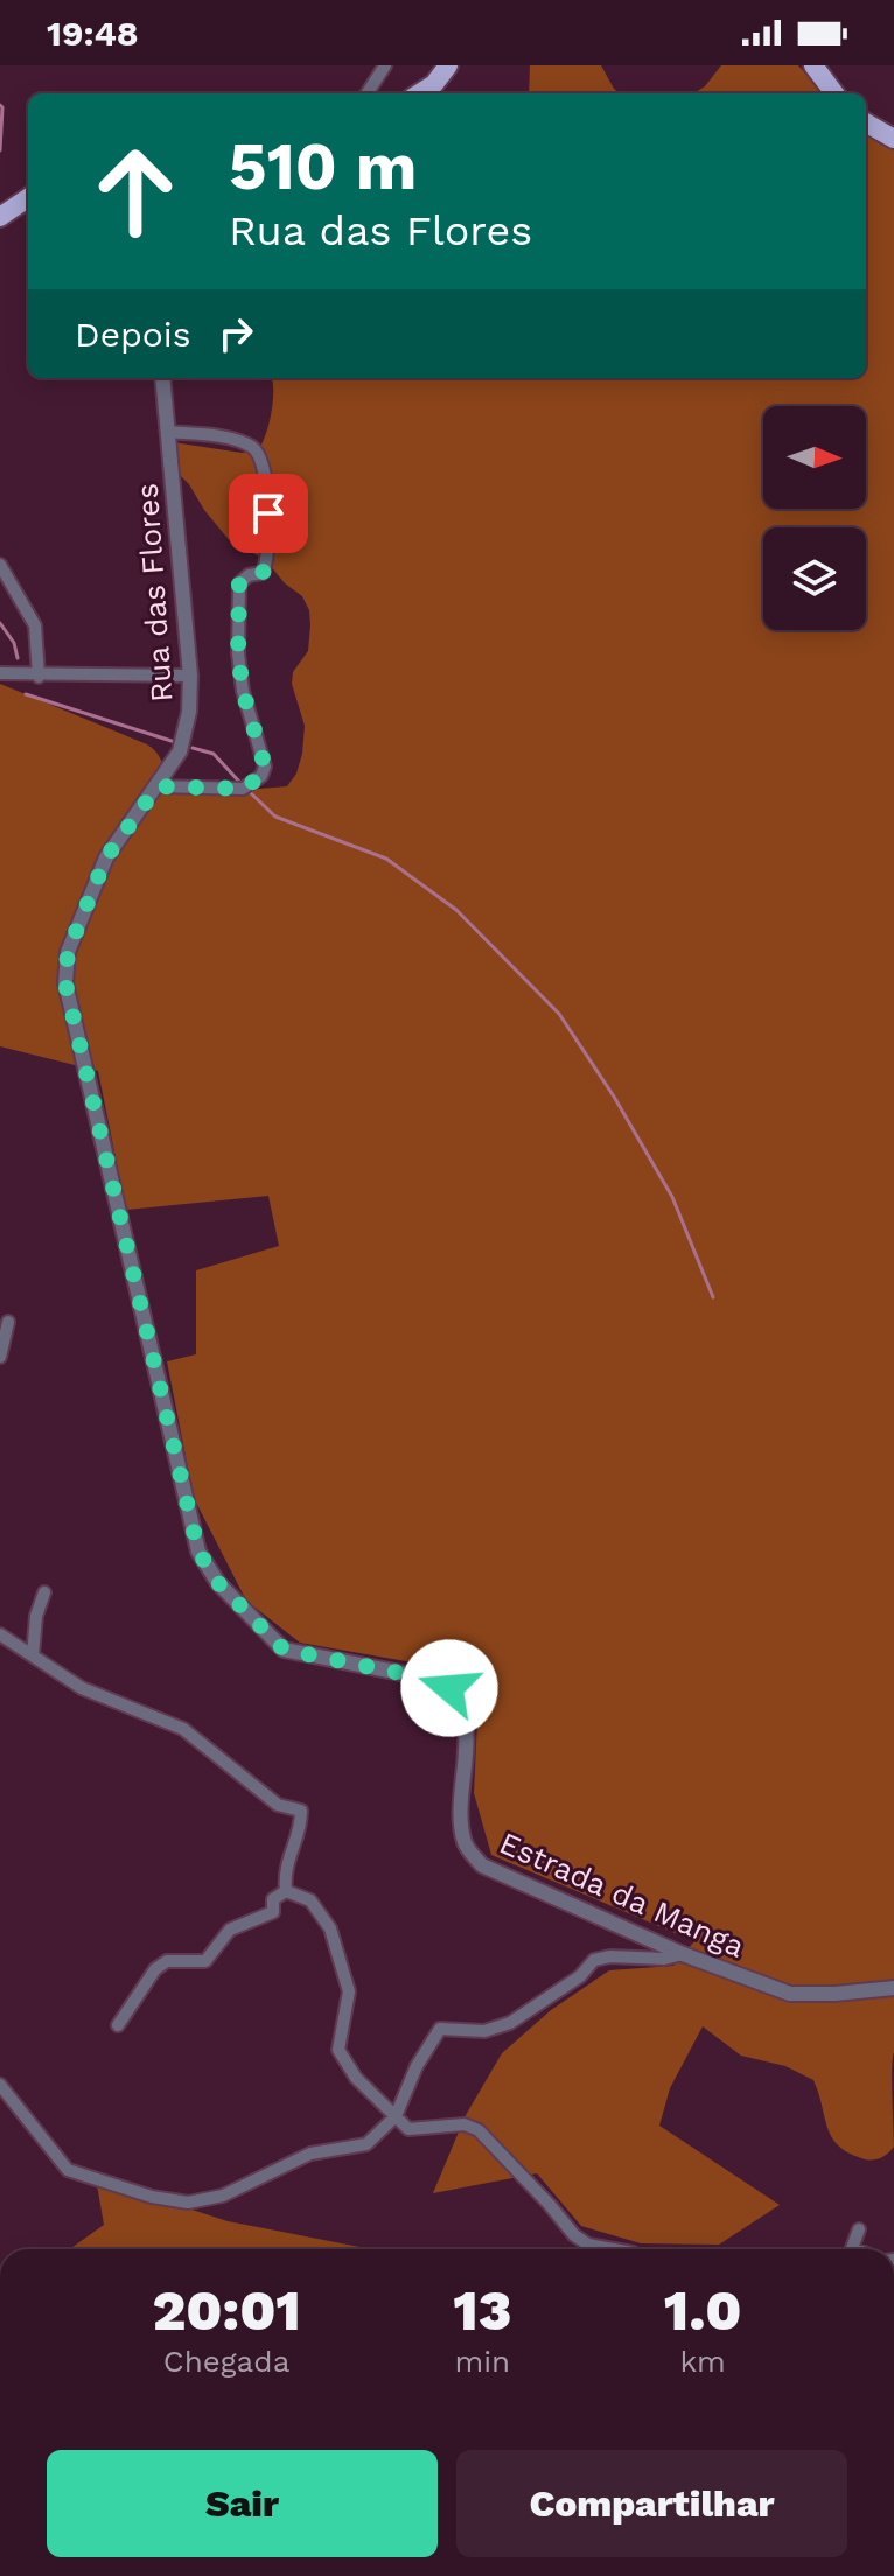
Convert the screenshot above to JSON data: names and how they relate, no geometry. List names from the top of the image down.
{
  "streets": {
    "street": ["Rua das Flores", "Estrada da Manga"]
  },
  "crossings": [
    ["Rua das Flores", "Estrada da Manga"]
  ],
  "north": "right",
  "page": {
    "status": "19:48",
    "turn": ["510 m", "Rua das Flores"],
    "then": "Depois",
    "eta": [
      "20:01",
      "Chegada",
      "13",
      "min",
      "1.0",
      "km"
    ],
    "buttons": ["Sair", "Compartilhar"]
  }
}
